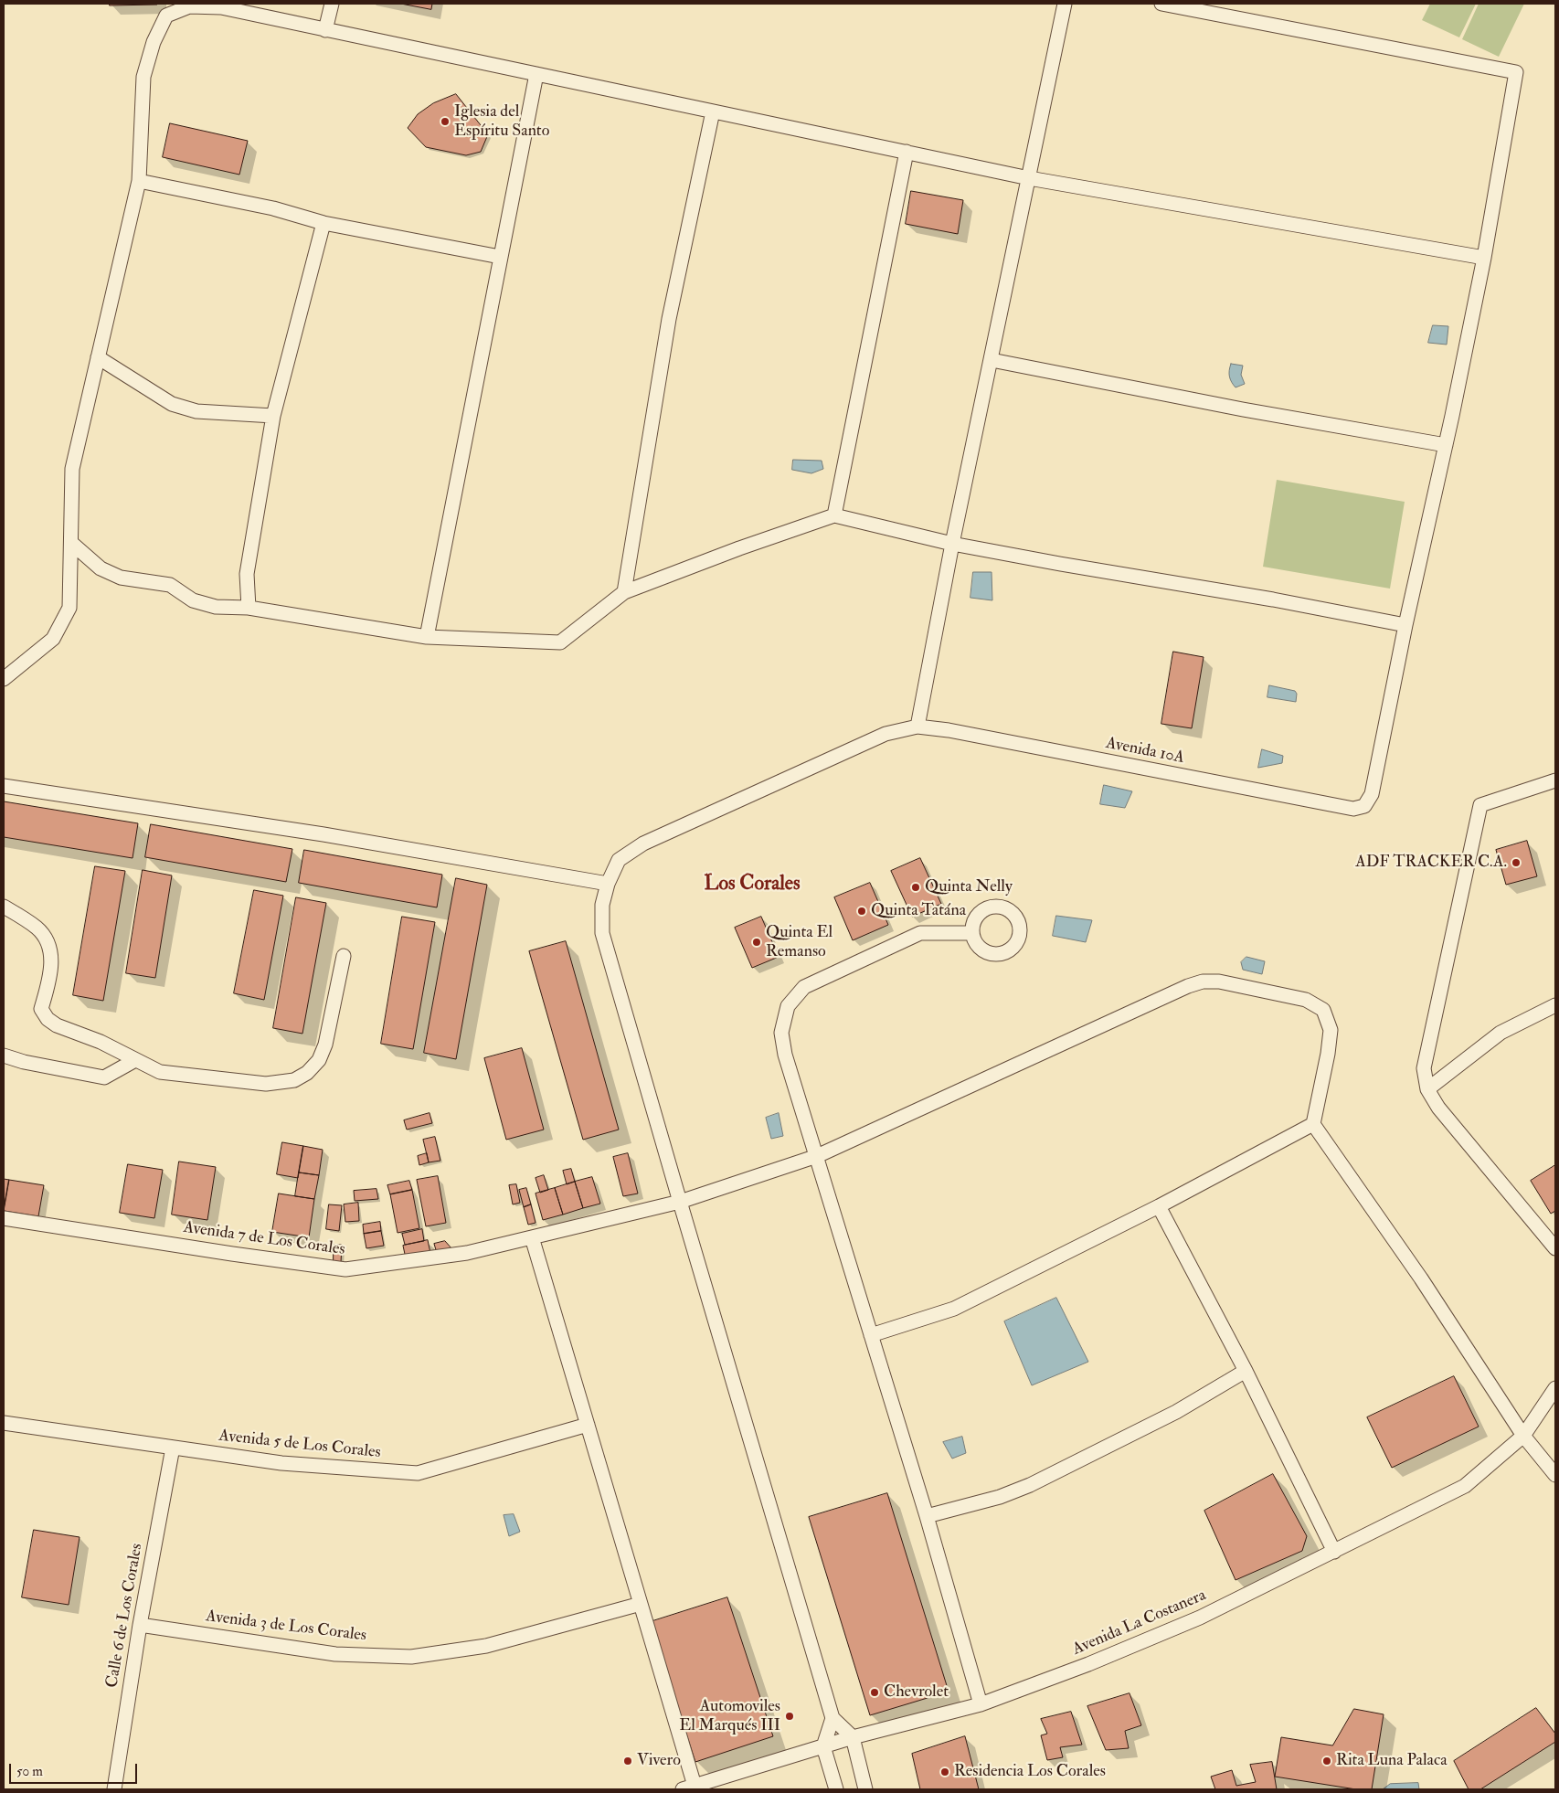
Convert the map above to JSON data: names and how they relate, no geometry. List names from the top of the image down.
{
  "streets": {
    "street": [
      "Avenida 10A",
      "Avenida 7 de Los Corales",
      "Avenida 5 de Los Corales",
      "Calle 6 de Los Corales",
      "Avenida La Costanera",
      "Avenida 3 de Los Corales"
    ]
  },
  "crossings": [
    ["Avenida 10A", "Avenida 7 de Los Corales"],
    ["Avenida 5 de Los Corales", "Calle 6 de Los Corales"],
    ["Calle 6 de Los Corales", "Avenida 3 de Los Corales"]
  ],
  "districts": ["Los Corales"],
  "places": [
    "Iglesia del Espíritu Santo",
    "ADF TRACKER C.A.",
    "Quinta Nelly",
    "Quinta Tatána",
    "Quinta El Remanso",
    "Chevrolet",
    "Automoviles El Marqués III",
    "Vivero",
    "Rita Luna Palaca",
    "Residencia Los Corales"
  ],
  "scale_bar": "50 m"
}
